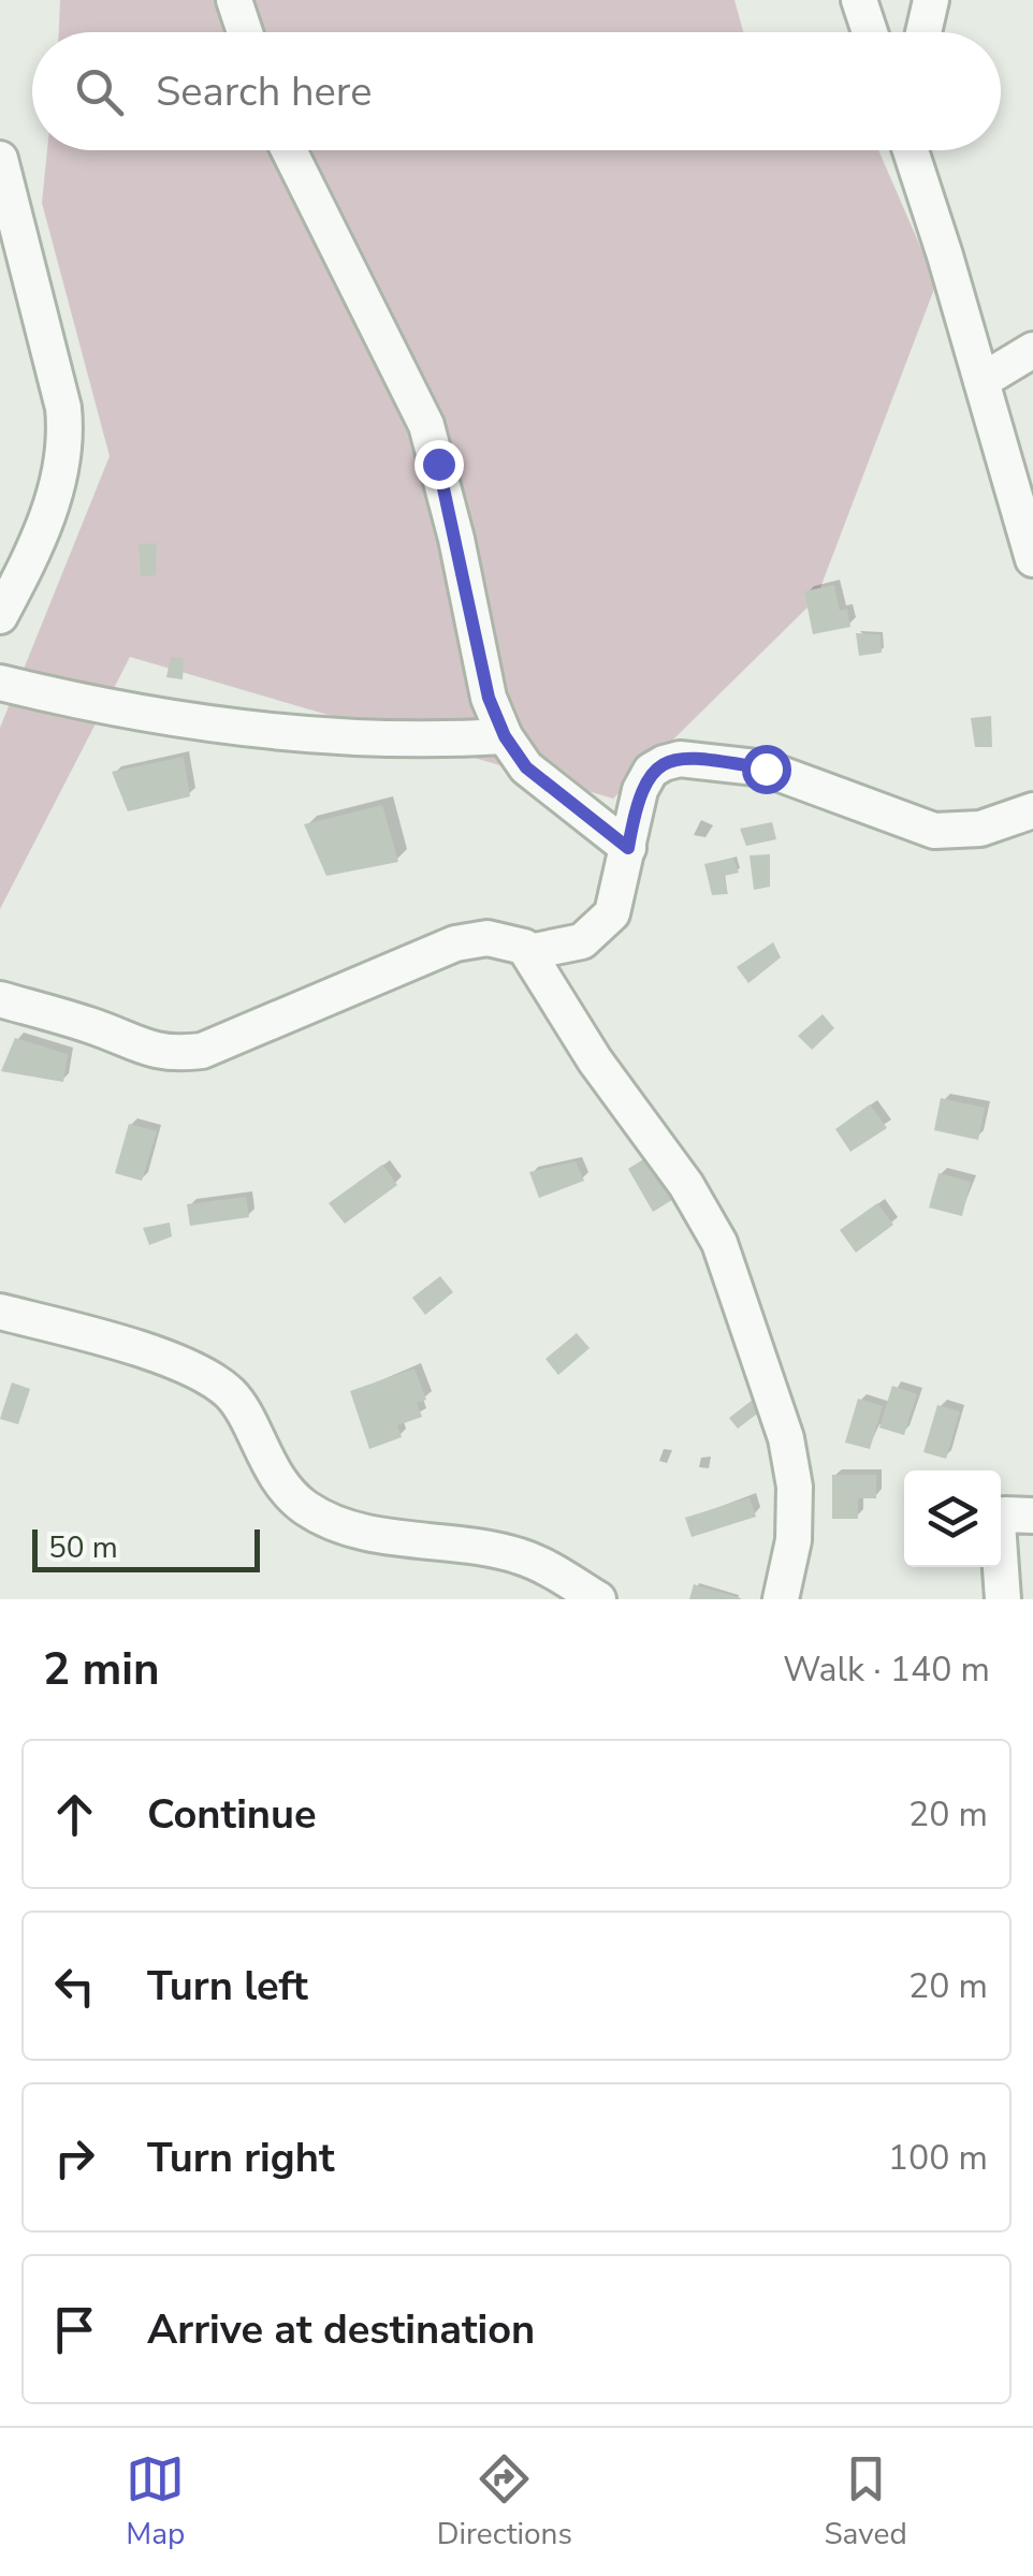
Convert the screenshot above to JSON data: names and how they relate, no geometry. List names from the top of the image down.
{
  "scale_bar": "50 m",
  "page": {
    "search": "Search here",
    "scale": "50 m",
    "heading": ["2 min", "Walk · 140 m"],
    "list": [
      ["Continue", "20 m"],
      ["Turn left", "20 m"],
      ["Turn right", "100 m"],
      "Arrive at destination"
    ],
    "nav": ["Map", "Directions", "Saved"]
  }
}
